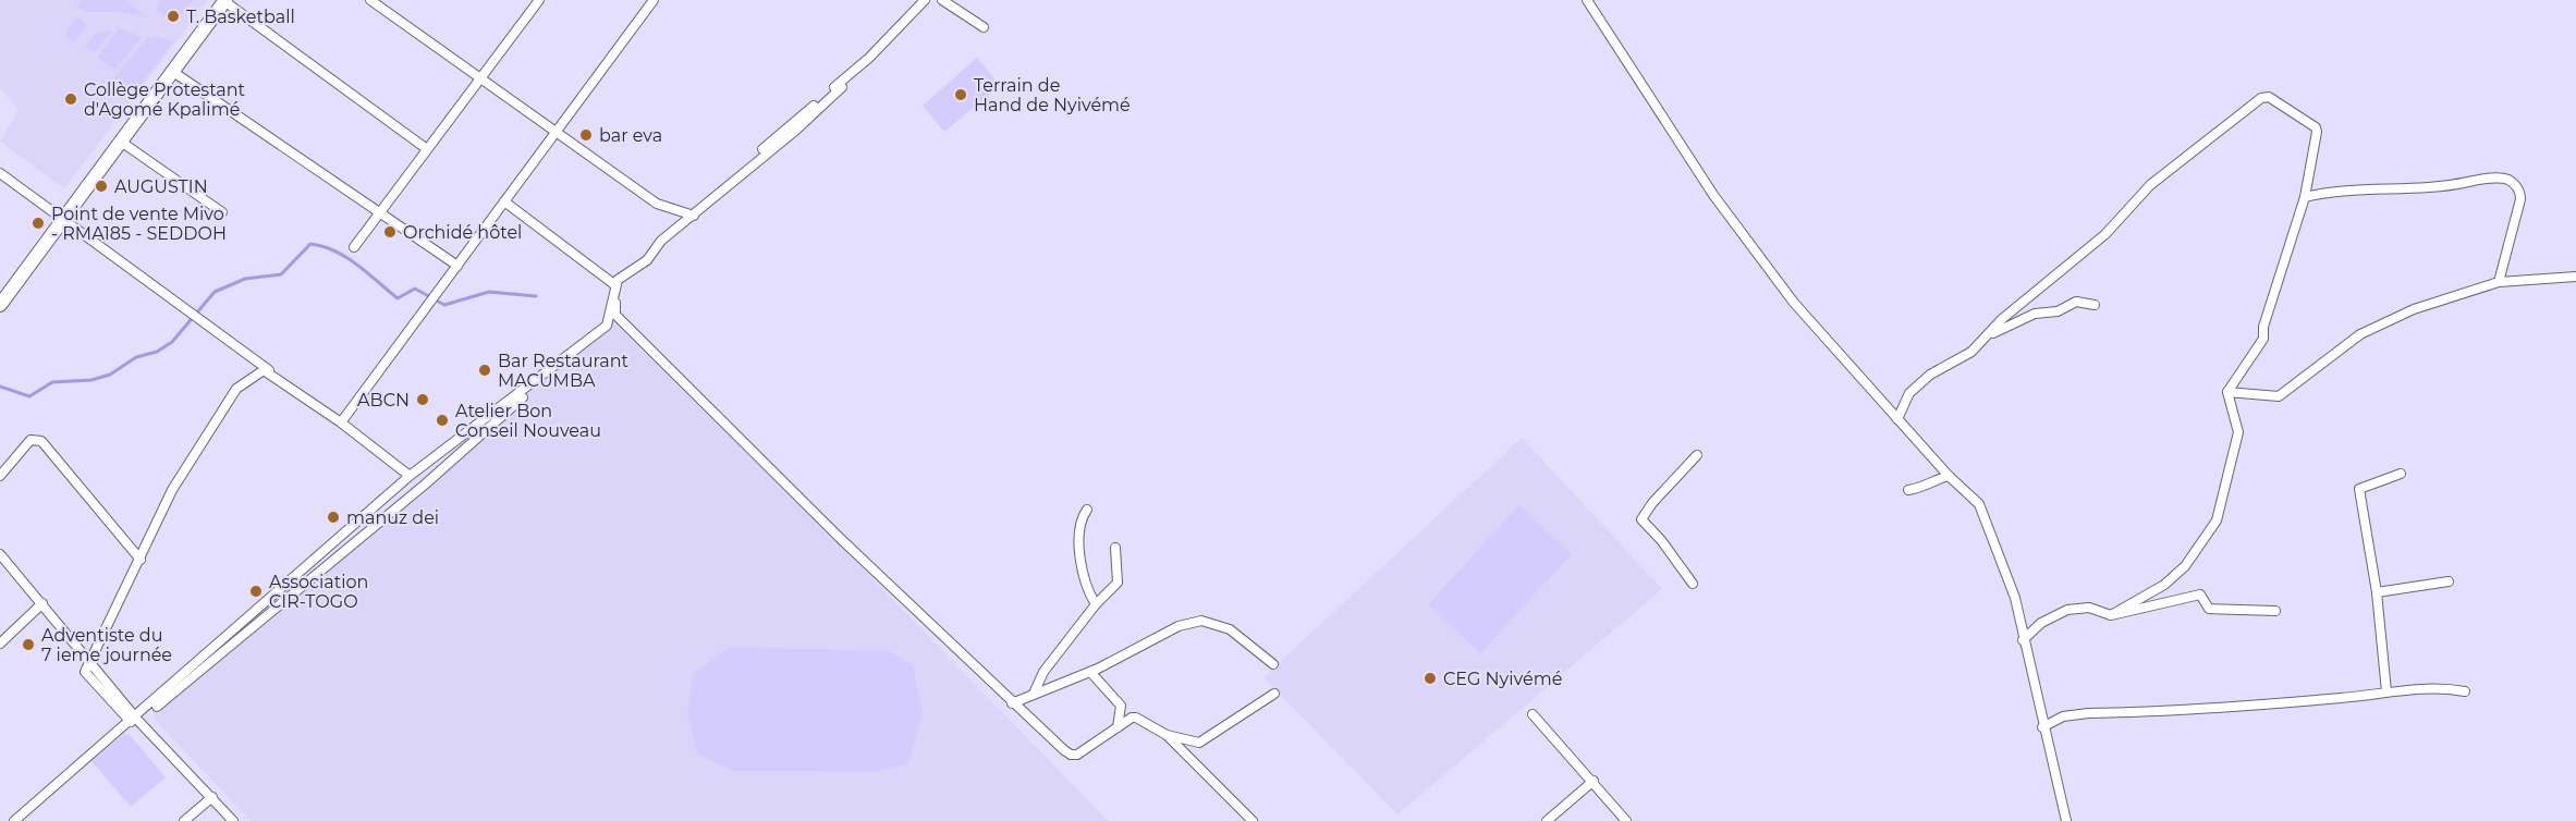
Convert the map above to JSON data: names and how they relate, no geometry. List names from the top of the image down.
{
  "places": [
    "T. Basketball",
    "Terrain de Hand de Nyivémé",
    "Collège Protestant d'Agomé Kpalimé",
    "bar eva",
    "AUGUSTIN",
    "Point de vente Mivo - RMA185 - SEDDOH",
    "Orchidé hôtel",
    "Bar Restaurant MACUMBA",
    "ABCN",
    "Atelier Bon Conseil Nouveau",
    "manuz dei",
    "Association CIR-TOGO",
    "Adventiste du 7 ieme journée",
    "CEG Nyivémé"
  ]
}
